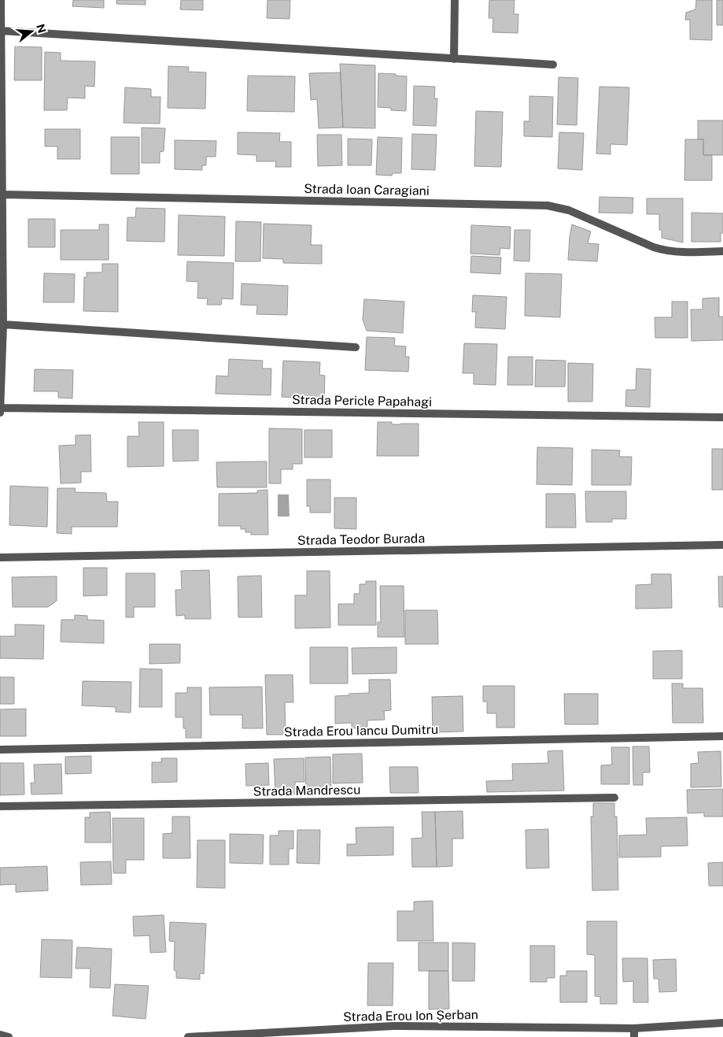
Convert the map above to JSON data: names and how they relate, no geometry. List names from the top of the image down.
{
  "streets": {
    "street": [
      "Strada Ioan Caragiani",
      "Strada Pericle Papahagi",
      "Strada Teodor Burada",
      "Strada Erou Iancu Dumitru",
      "Strada Mandrescu",
      "Strada Erou Ion Șerban"
    ]
  },
  "north": "right"
}
